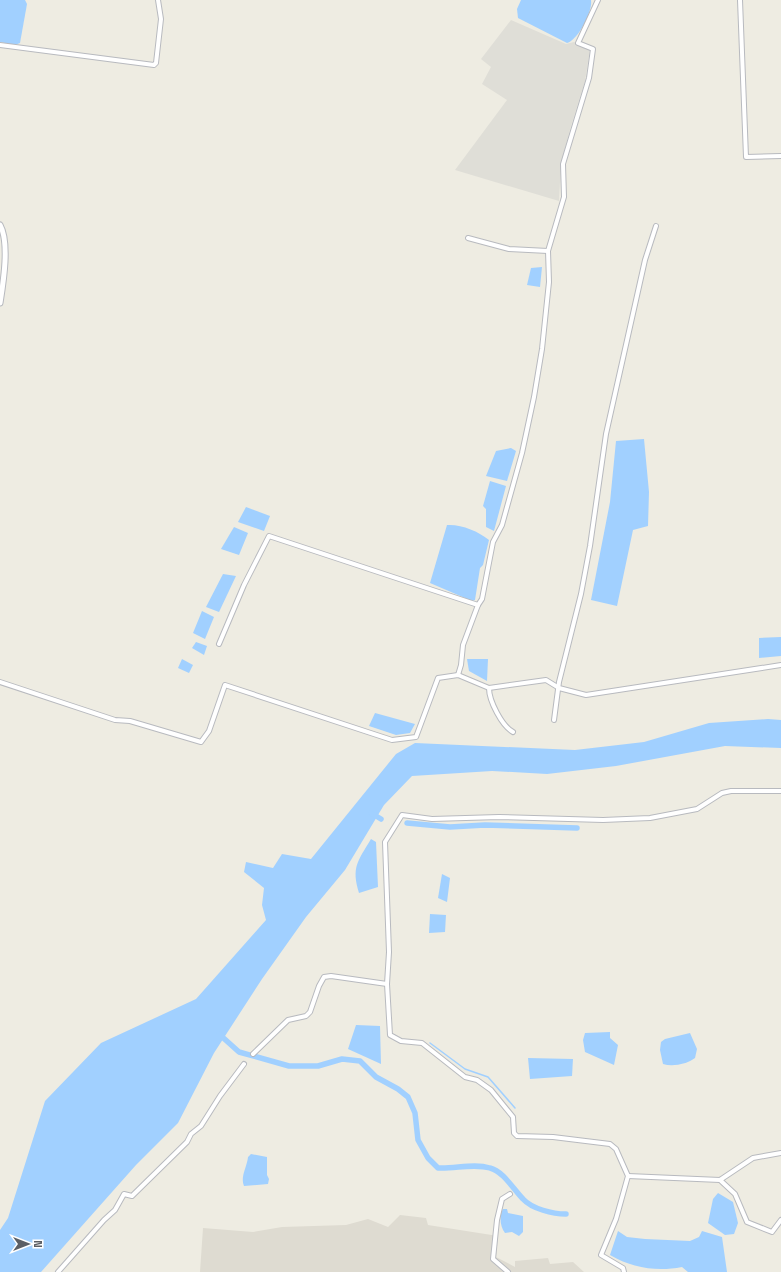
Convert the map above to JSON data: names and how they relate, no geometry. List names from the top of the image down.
{
  "north": "right"
}
